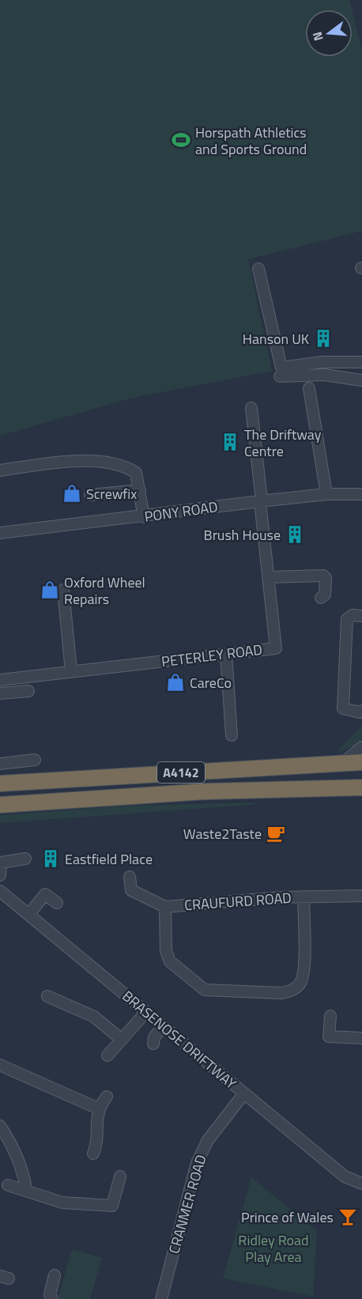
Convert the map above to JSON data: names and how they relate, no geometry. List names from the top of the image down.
{
  "streets": {
    "highway": ["A4142"],
    "street": [
      "PONY ROAD",
      "PETERLEY ROAD",
      "CRAUFURD ROAD",
      "BRASENOSE DRIFTWAY",
      "CRANMER ROAD"
    ]
  },
  "crossings": [
    ["PONY ROAD", "PETERLEY ROAD"],
    ["BRASENOSE DRIFTWAY", "CRANMER ROAD"]
  ],
  "parks": ["Ridley Road Play Area"],
  "places": {
    "sports": ["Horspath Athletics and Sports Ground"],
    "building": [
      "Hanson UK",
      "The Driftway Centre",
      "Brush House",
      "Eastfield Place"
    ],
    "shop": ["Screwfix", "Oxford Wheel Repairs", "CareCo"],
    "cafe": ["Waste2Taste"],
    "bar": ["Prince of Wales"]
  },
  "north": "left"
}
